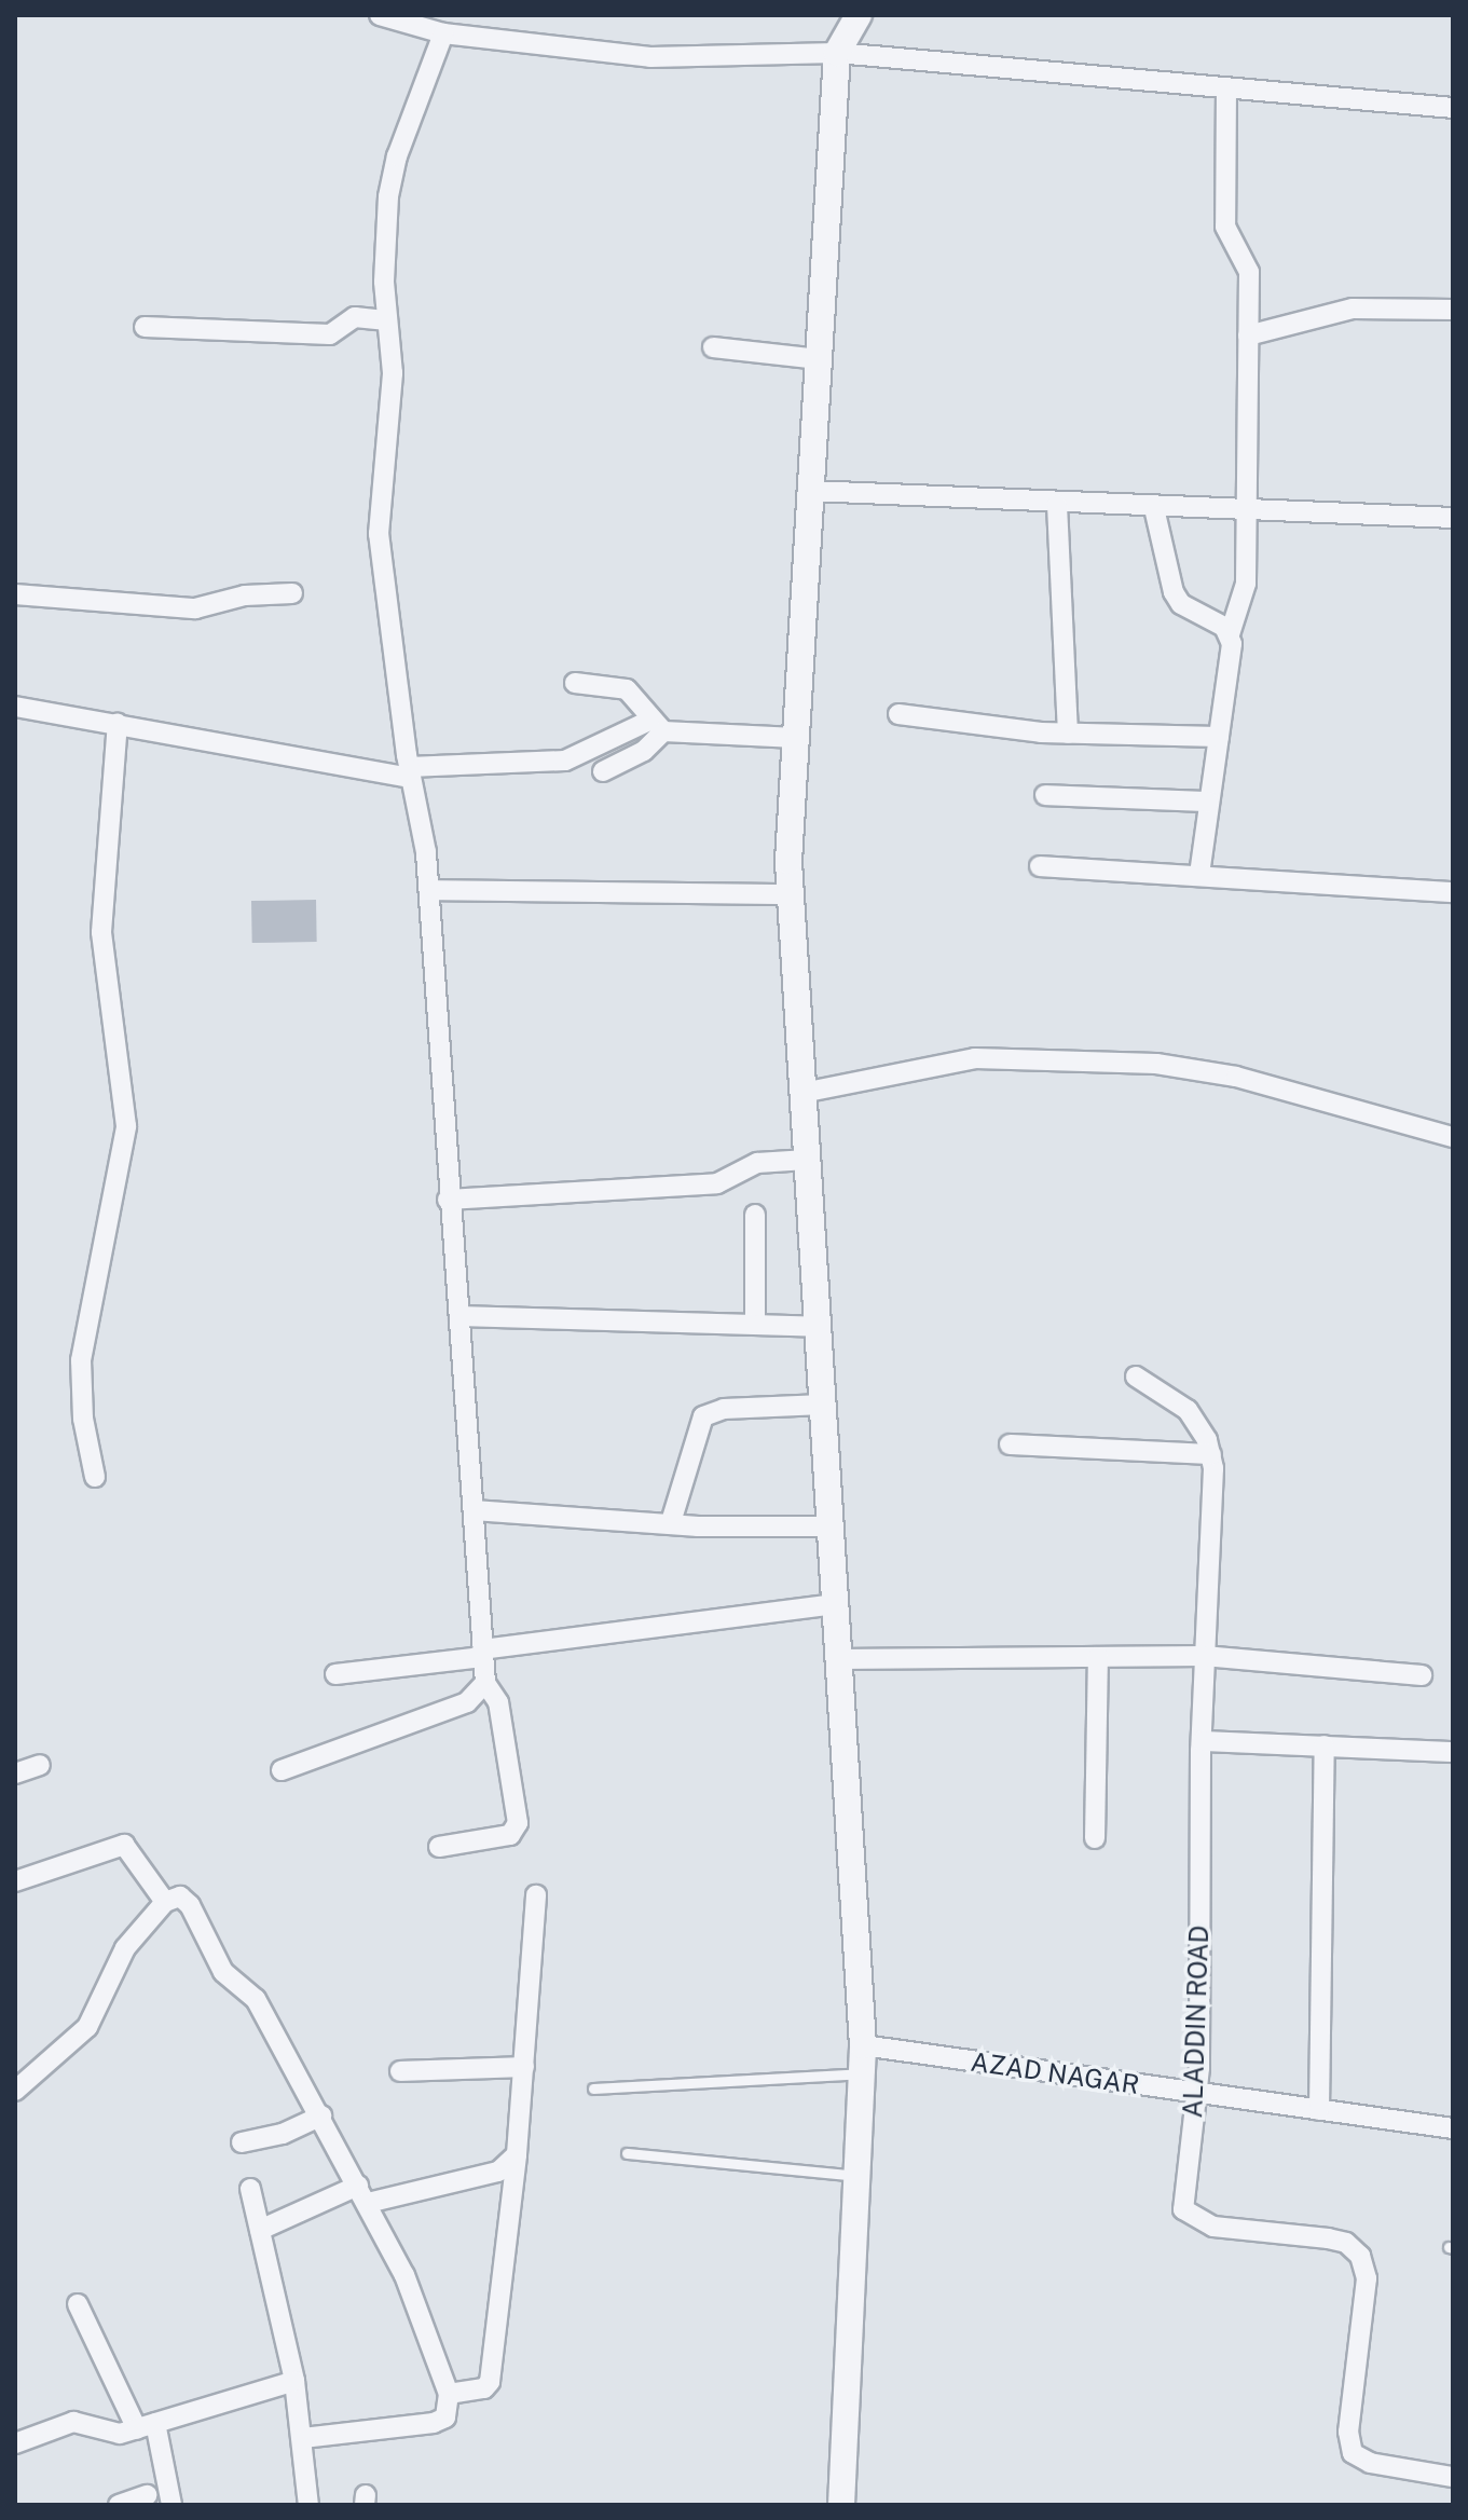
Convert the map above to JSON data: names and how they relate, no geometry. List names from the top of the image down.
{
  "streets": {
    "street": ["ALADDIN ROAD", "AZAD NAGAR"]
  },
  "crossings": [
    ["ALADDIN ROAD", "AZAD NAGAR"]
  ]
}
